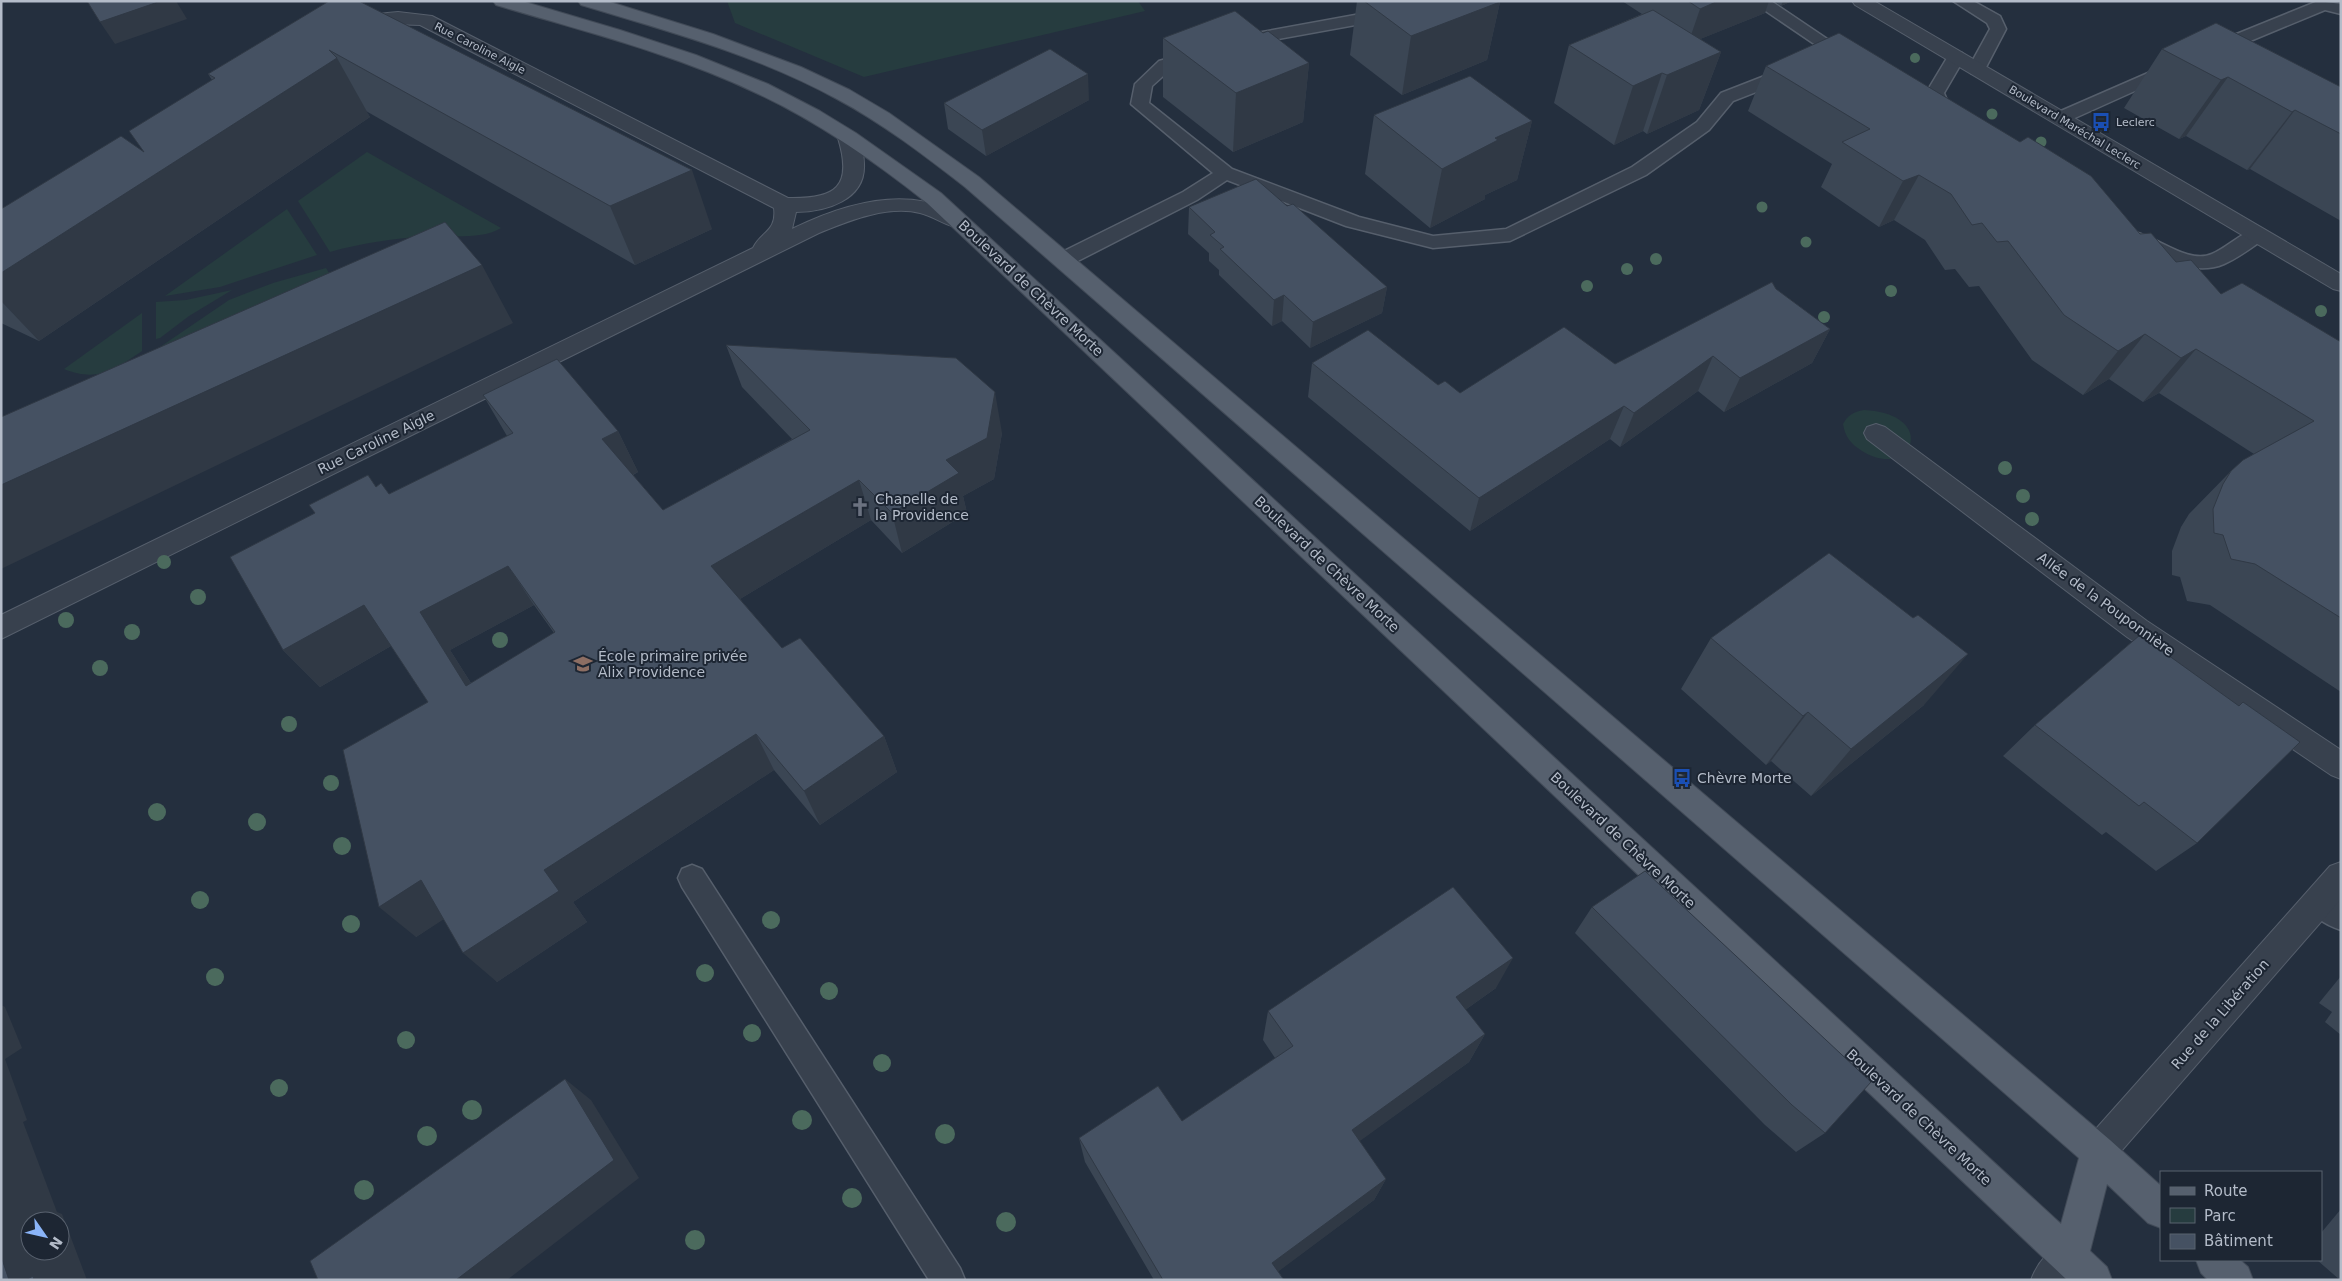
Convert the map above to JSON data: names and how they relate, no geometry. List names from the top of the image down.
{
  "streets": {
    "main road": ["Boulevard de Chèvre Morte"],
    "street": [
      "Rue Caroline Aigle",
      "Boulevard Maréchal Leclerc",
      "Allée de la Pouponnière",
      "Rue de la Libération"
    ]
  },
  "crossings": [
    ["Rue Caroline Aigle", "Boulevard de Chèvre Morte"]
  ],
  "places": {
    "bus stop": ["Leclerc", "Chèvre Morte"],
    "church": ["Chapelle de la Providence"],
    "school or university": ["École primaire privée Alix Providence"]
  },
  "legend": ["Route", "Parc", "Bâtiment"],
  "north": "bottom right"
}
